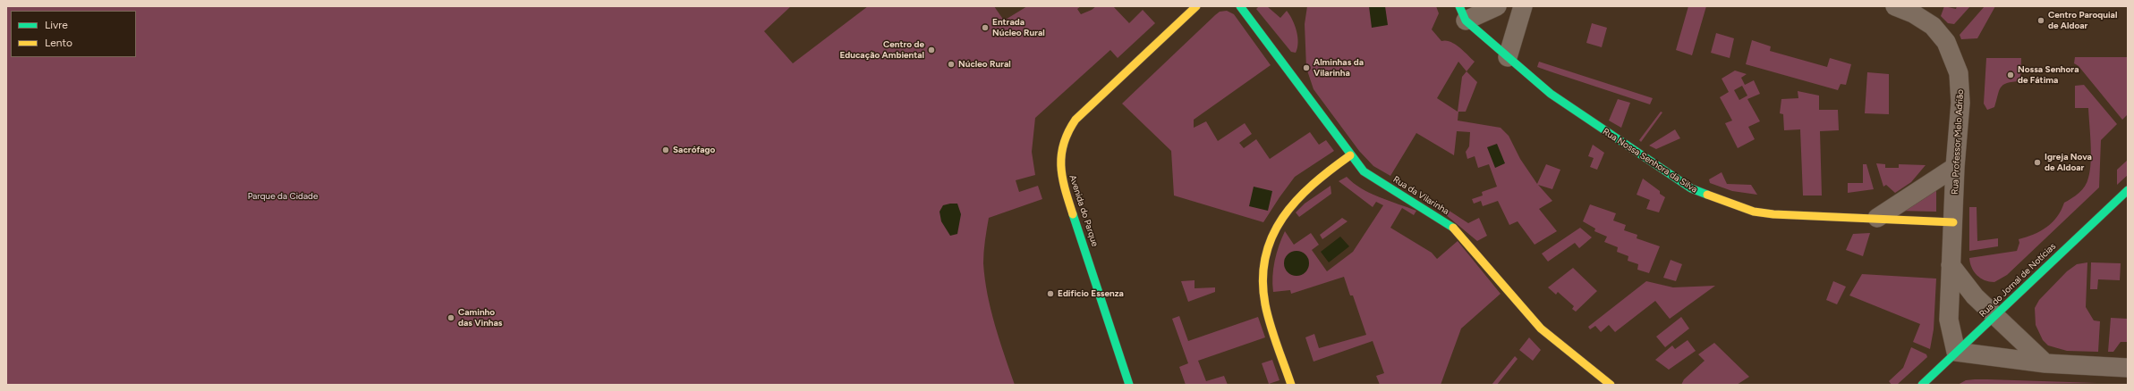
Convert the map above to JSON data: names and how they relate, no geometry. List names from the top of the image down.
{
  "streets": {
    "street": [
      "Rua Professor Melo Adrião",
      "Rua Nossa Senhora da Silva",
      "Rua da Vilarinha",
      "Avenida do Parque",
      "Rua do Jornal de Notícias"
    ]
  },
  "crossings": [
    ["Rua Professor Melo Adrião", "Rua Nossa Senhora da Silva"],
    ["Rua Professor Melo Adrião", "Rua do Jornal de Notícias"]
  ],
  "parks": ["Parque da Cidade"],
  "places": [
    "Centro Paroquial de Aldoar",
    "Entrada Núcleo Rural",
    "Centro de Educação Ambiental",
    "Núcleo Rural",
    "Alminhas da Vilarinha",
    "Nossa Senhora de Fátima",
    "Sacrófago",
    "Igreja Nova de Aldoar",
    "Edificio Essenza",
    "Caminho das Vinhas"
  ],
  "legend": ["Livre", "Lento"]
}
